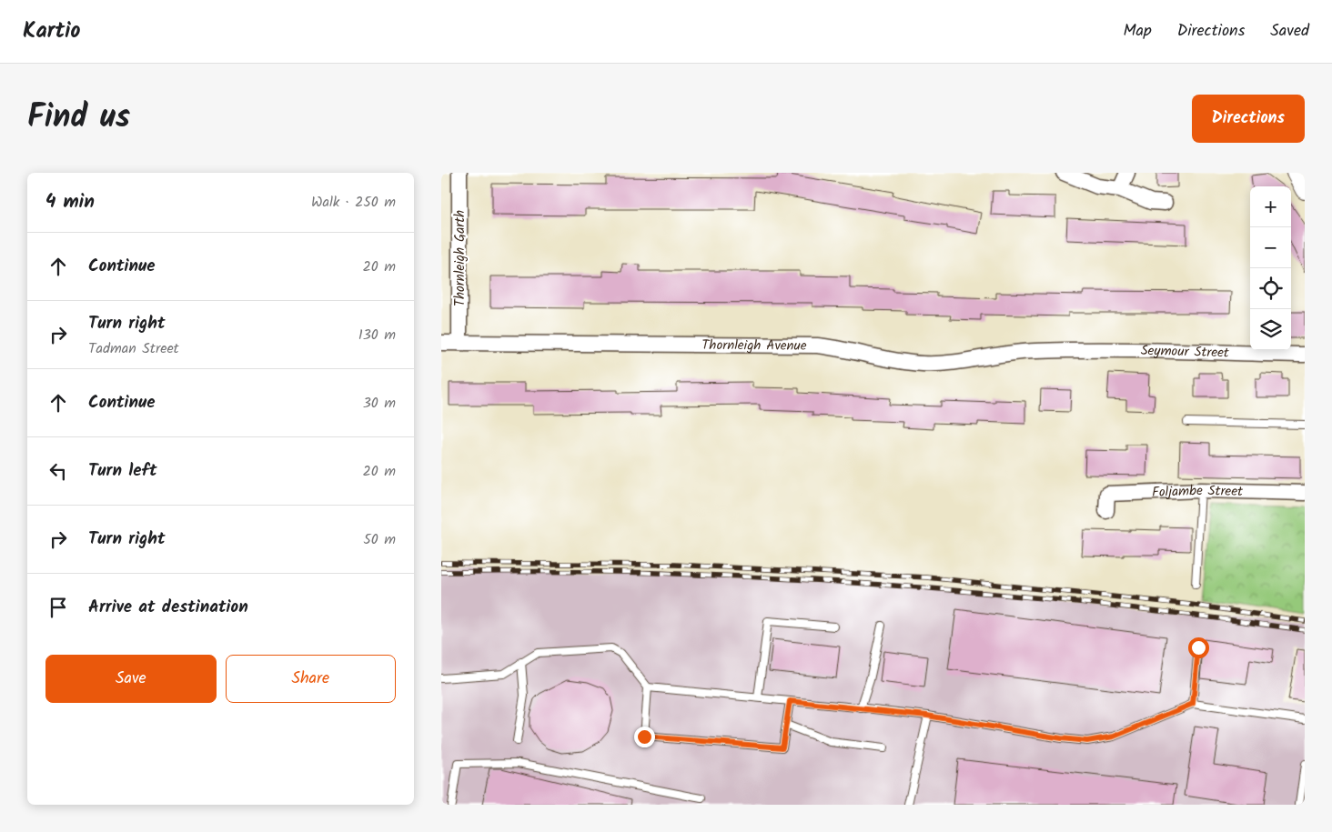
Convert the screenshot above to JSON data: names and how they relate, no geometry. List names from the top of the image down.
{
  "streets": {
    "street": [
      "Thornleigh Garth",
      "Thornleigh Avenue",
      "Seymour Street",
      "Foljambe Street"
    ]
  },
  "crossings": [
    ["Thornleigh Garth", "Thornleigh Avenue"],
    ["Thornleigh Avenue", "Seymour Street"]
  ],
  "page": {
    "header": "Kartio",
    "nav": ["Map", "Directions", "Saved"],
    "title": "Find us",
    "buttons": [
      "Directions",
      ["Save", "Share"]
    ],
    "heading": ["4 min", "Walk · 250 m"],
    "map_buttons": ["+", "−"],
    "list": [
      ["Continue", "20 m"],
      ["Turn right", "Tadman Street", "130 m"],
      ["Continue", "30 m"],
      ["Turn left", "20 m"],
      ["Turn right", "50 m"],
      "Arrive at destination"
    ]
  }
}
